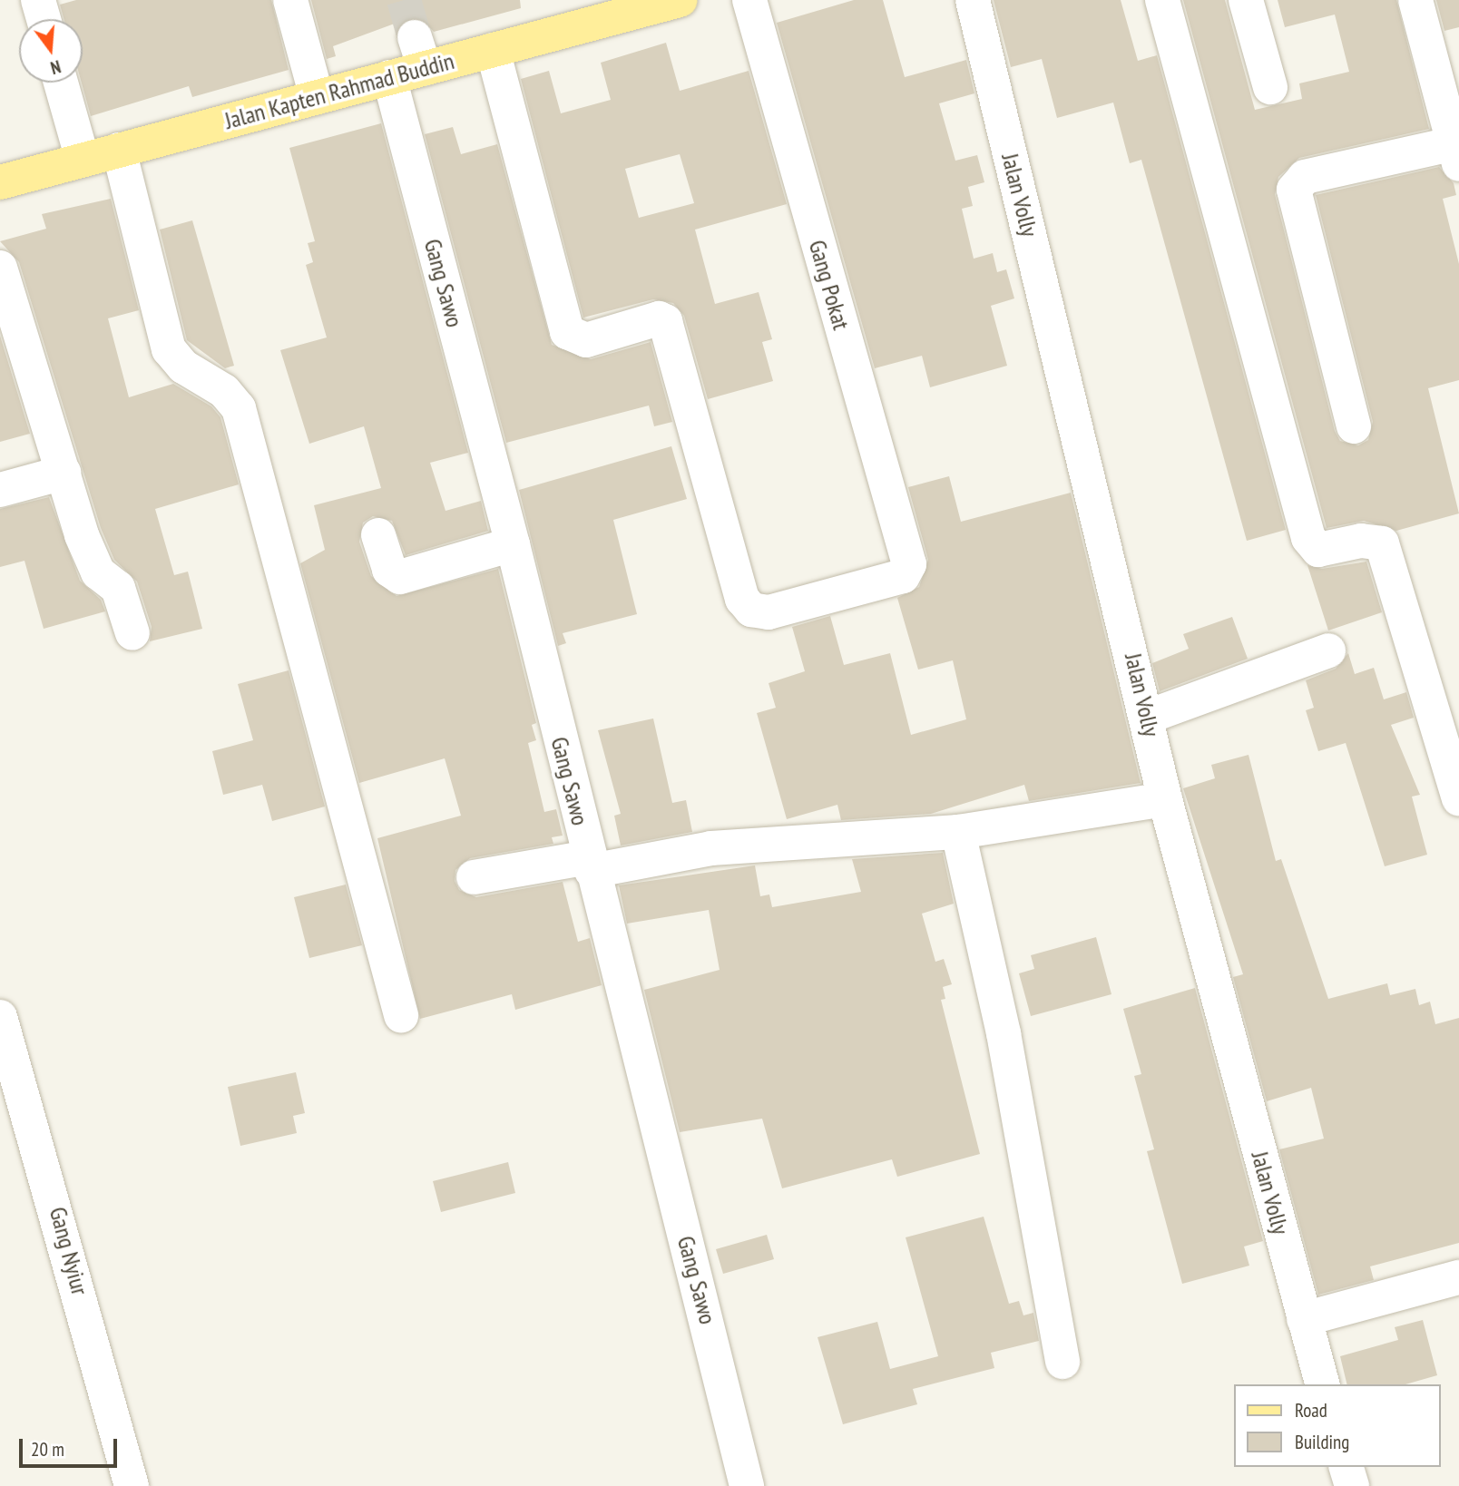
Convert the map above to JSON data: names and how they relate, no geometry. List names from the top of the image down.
{
  "streets": {
    "main road": ["Jalan Kapten Rahmad Buddin"],
    "street": [
      "Jalan Volly",
      "Gang Sawo",
      "Gang Pokat",
      "Gang Nyiur"
    ]
  },
  "crossings": [
    ["Jalan Kapten Rahmad Buddin", "Gang Sawo"],
    ["Jalan Kapten Rahmad Buddin", "Gang Pokat"]
  ],
  "legend": ["Road", "Building"],
  "scale_bar": "20 m",
  "north": "bottom"
}
